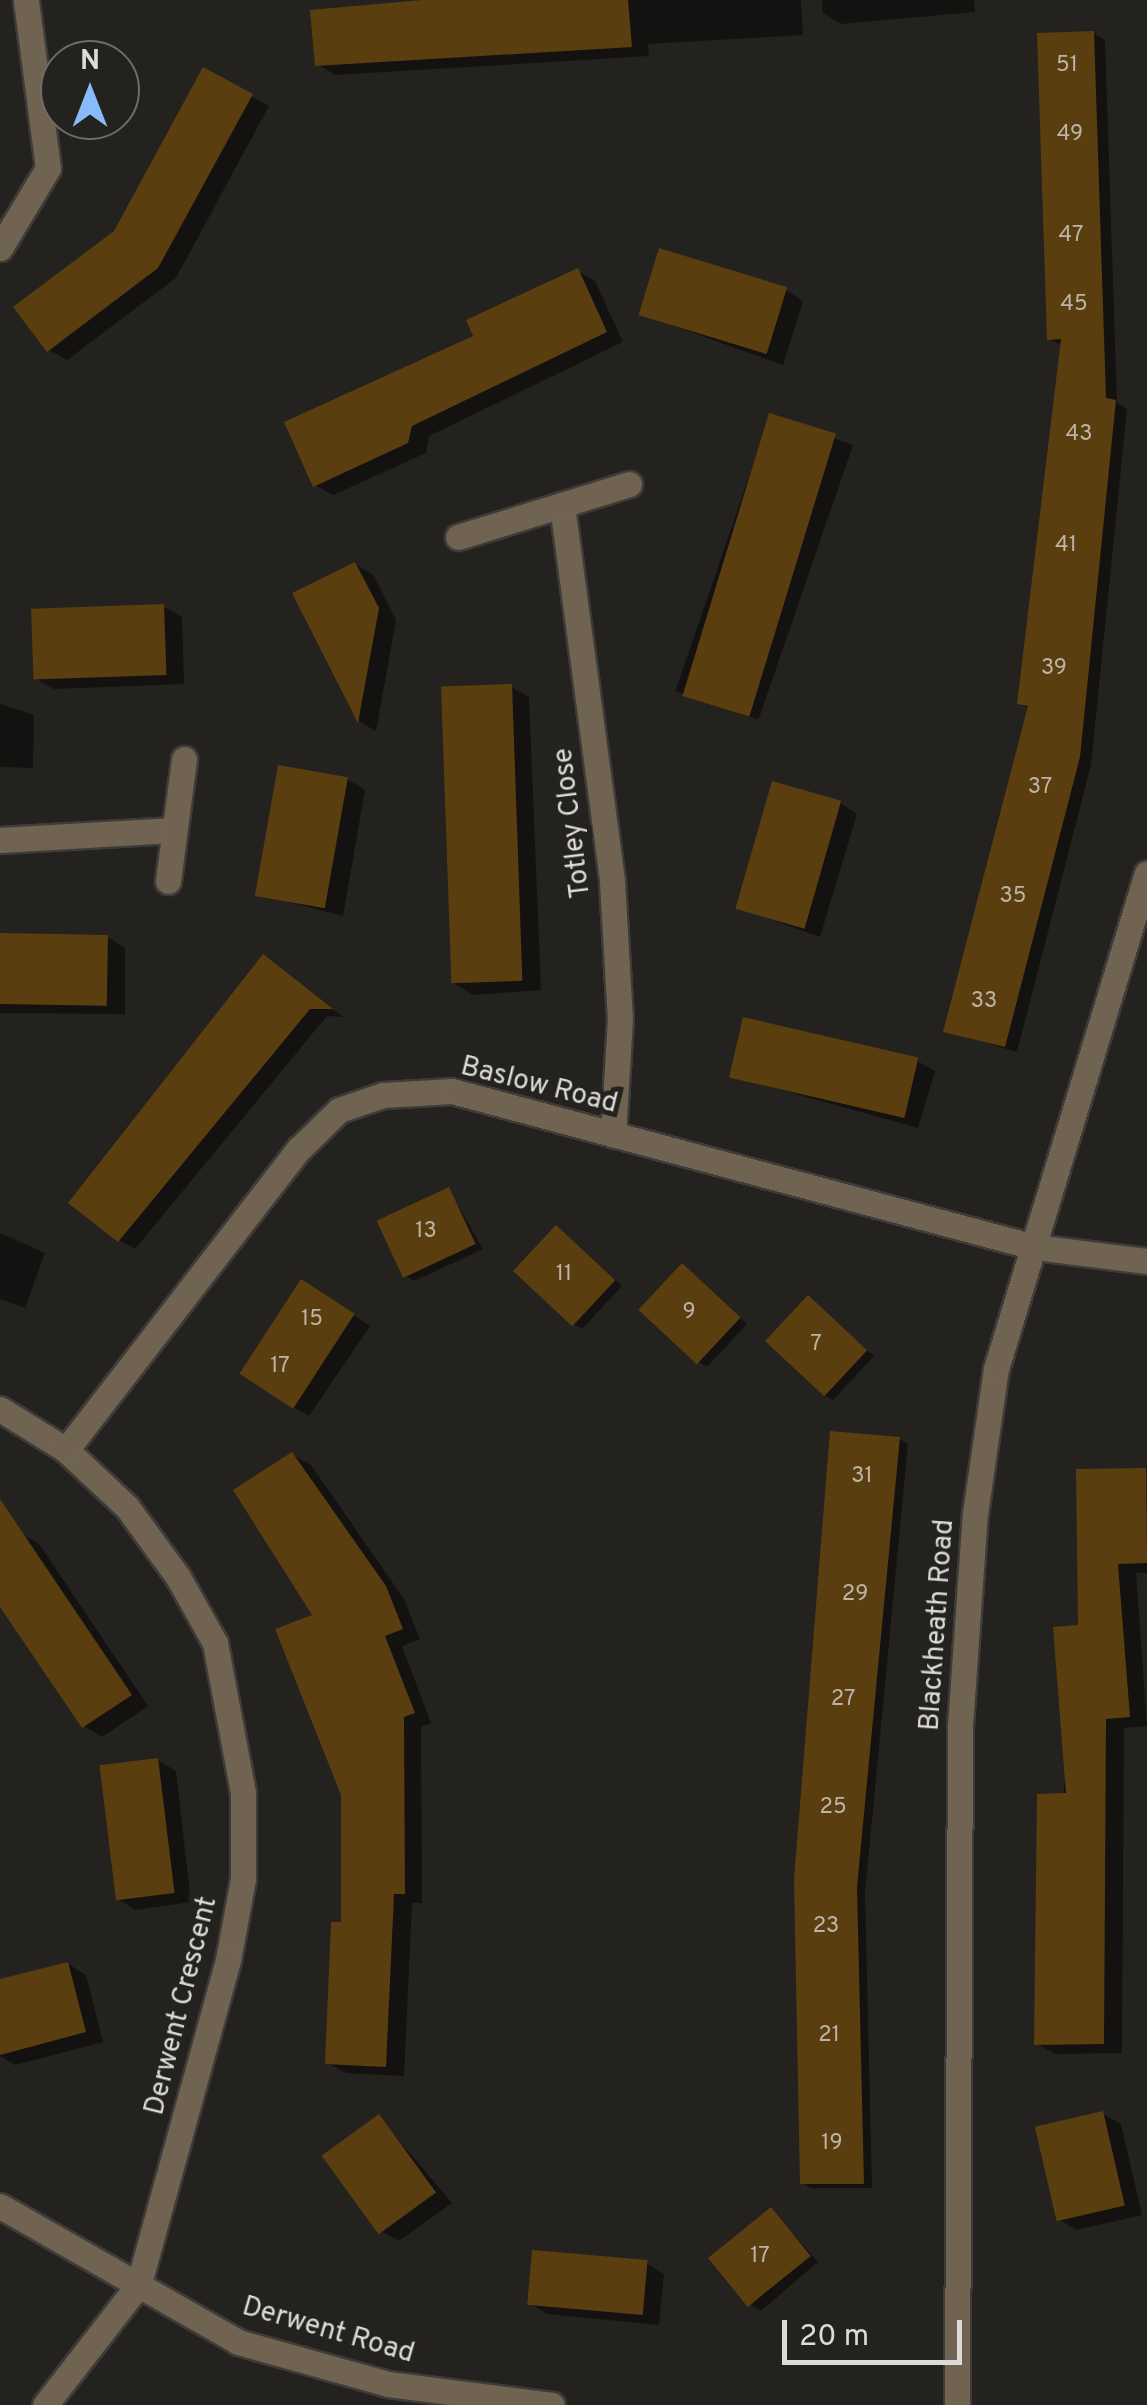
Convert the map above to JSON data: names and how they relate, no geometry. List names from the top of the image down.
{
  "streets": {
    "street": [
      "Totley Close",
      "Baslow Road",
      "Blackheath Road",
      "Derwent Crescent",
      "Derwent Road"
    ]
  },
  "crossings": [
    ["Totley Close", "Baslow Road"],
    ["Baslow Road", "Blackheath Road"],
    ["Baslow Road", "Derwent Crescent"],
    ["Derwent Crescent", "Derwent Road"]
  ],
  "house_numbers": [
    "51",
    "49",
    "47",
    "45",
    "43",
    "41",
    "39",
    "37",
    "35",
    "33",
    "13",
    "11",
    "9",
    "15",
    "7",
    "17",
    "31",
    "29",
    "27",
    "25",
    "23",
    "21",
    "19",
    "17"
  ],
  "scale_bar": "20 m",
  "north": "top"
}
